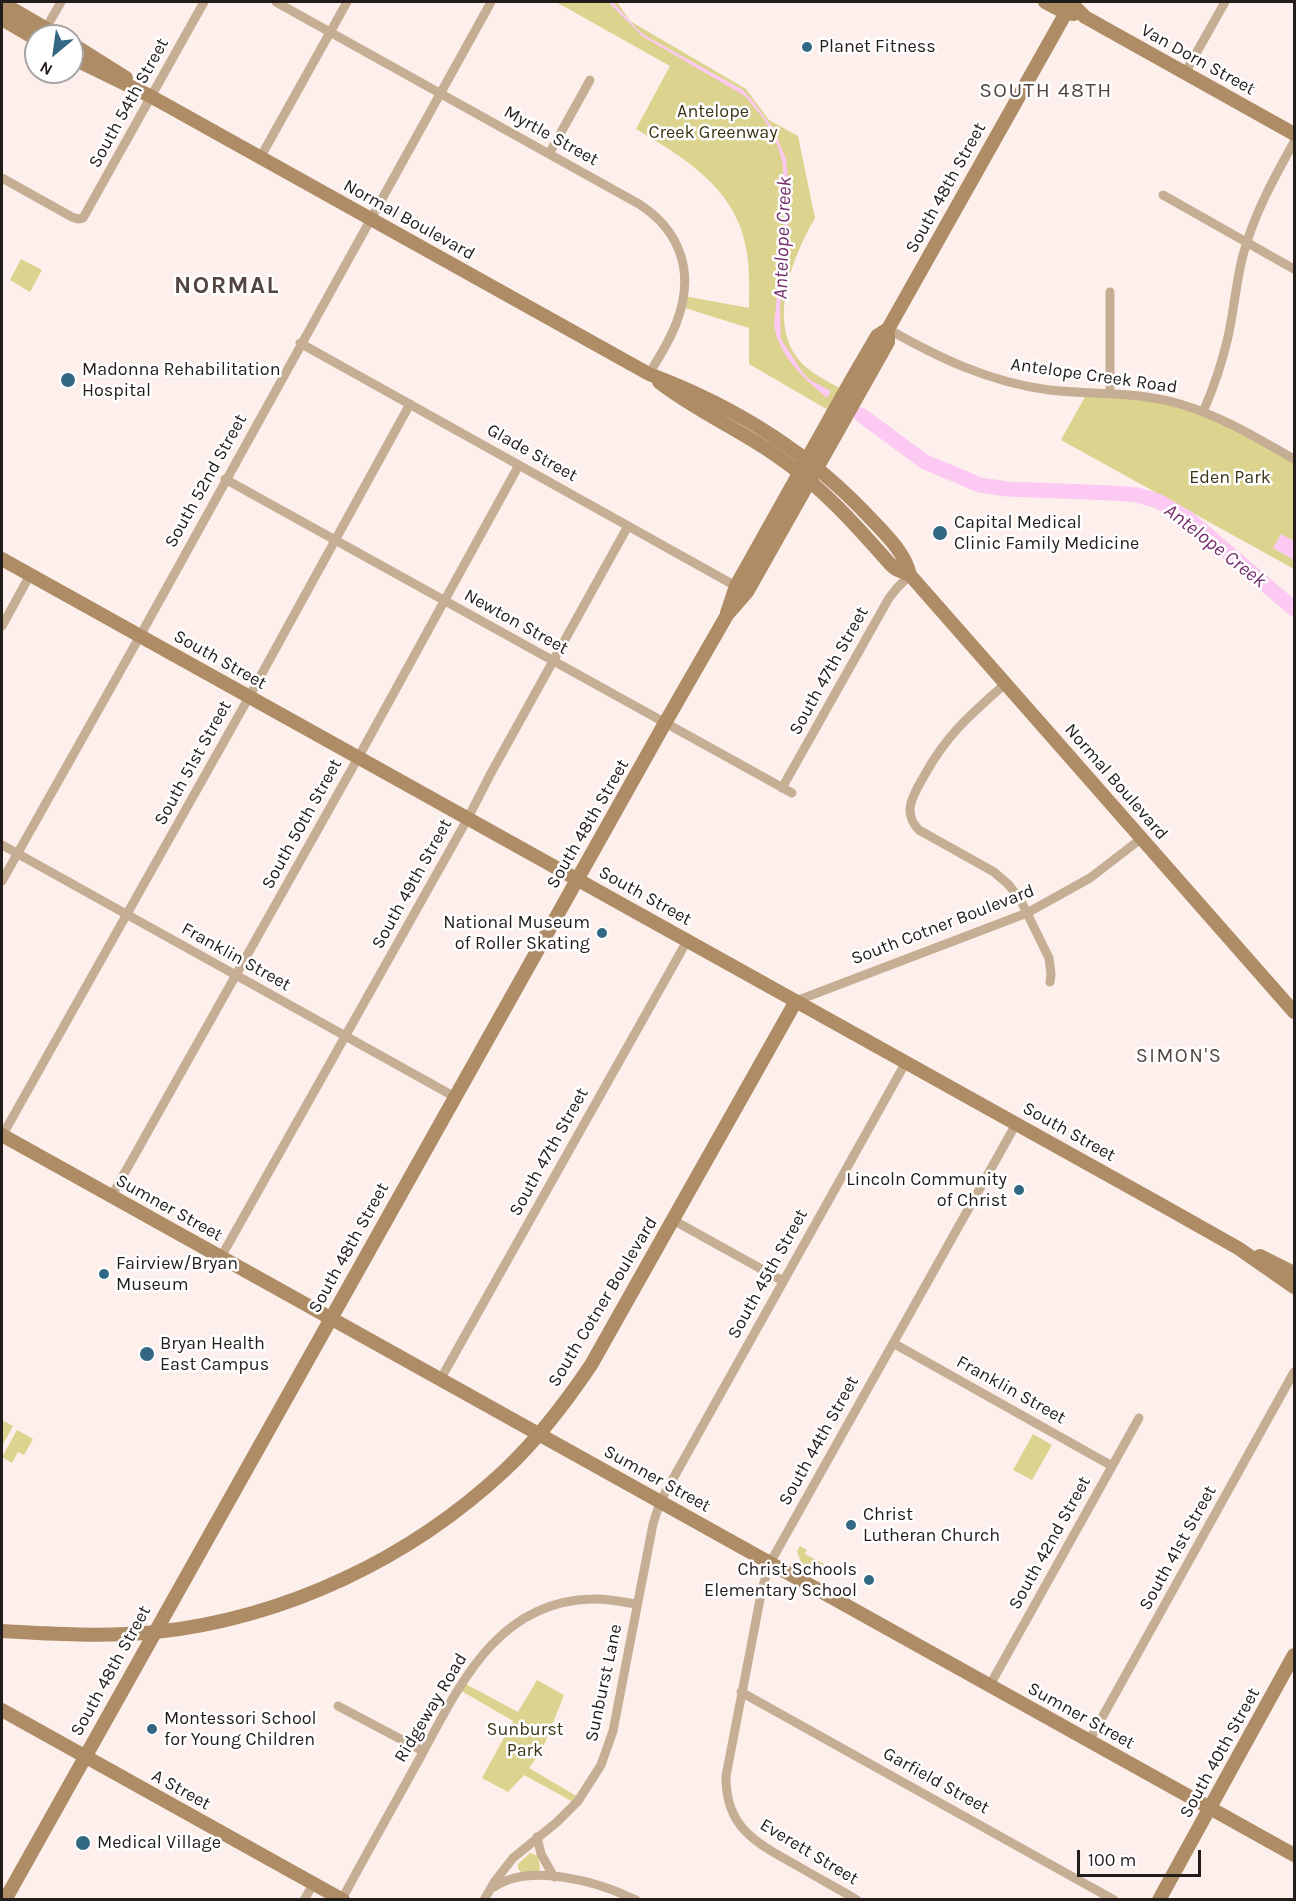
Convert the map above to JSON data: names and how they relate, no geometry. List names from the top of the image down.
{
  "streets": {
    "main road": [
      "Van Dorn Street",
      "South 48th Street",
      "Normal Boulevard",
      "South Street",
      "South Cotner Boulevard",
      "Sumner Street",
      "South 40th Street",
      "A Street"
    ],
    "street": [
      "South 54th Street",
      "Myrtle Street",
      "Antelope Creek Road",
      "Glade Street",
      "South 52nd Street",
      "Newton Street",
      "South 47th Street",
      "South 51st Street",
      "South 50th Street",
      "South 49th Street",
      "Franklin Street",
      "South 45th Street",
      "South 44th Street",
      "South 42nd Street",
      "South 41st Street",
      "Sunburst Lane",
      "Ridgeway Road",
      "Garfield Street",
      "Everett Street"
    ]
  },
  "crossings": [
    ["Van Dorn Street", "South 48th Street"],
    ["South 54th Street", "Normal Boulevard"],
    ["Myrtle Street", "Normal Boulevard"],
    ["Myrtle Street", "South 52nd Street"],
    ["South 48th Street", "Normal Boulevard"],
    ["South 48th Street", "Antelope Creek Road"],
    ["South 48th Street", "Glade Street"],
    ["South 48th Street", "Newton Street"],
    ["South 48th Street", "South Street"],
    ["South 48th Street", "South Cotner Boulevard"],
    ["South 48th Street", "Franklin Street"],
    ["South 48th Street", "Sumner Street"],
    ["South 48th Street", "A Street"],
    ["Normal Boulevard", "South 52nd Street"],
    ["Normal Boulevard", "South 47th Street"],
    ["Normal Boulevard", "South Cotner Boulevard"],
    ["Glade Street", "South 52nd Street"],
    ["Glade Street", "South 51st Street"],
    ["Glade Street", "South 50th Street"],
    ["Glade Street", "South 49th Street"],
    ["South 52nd Street", "Newton Street"],
    ["South 52nd Street", "South Street"],
    ["South 52nd Street", "Franklin Street"],
    ["Newton Street", "South 47th Street"],
    ["Newton Street", "South 51st Street"],
    ["Newton Street", "South 50th Street"],
    ["Newton Street", "South 49th Street"],
    ["South Street", "South 47th Street"],
    ["South Street", "South 51st Street"],
    ["South Street", "South 50th Street"],
    ["South Street", "South 49th Street"],
    ["South Street", "South Cotner Boulevard"],
    ["South Street", "South 45th Street"],
    ["South Street", "South 44th Street"],
    ["South 47th Street", "Sumner Street"],
    ["South 51st Street", "Franklin Street"],
    ["South 51st Street", "Sumner Street"],
    ["South 50th Street", "Franklin Street"],
    ["South 50th Street", "Sumner Street"],
    ["South 49th Street", "Franklin Street"],
    ["South 49th Street", "Sumner Street"],
    ["South Cotner Boulevard", "Sumner Street"],
    ["Franklin Street", "South 44th Street"],
    ["Franklin Street", "South 42nd Street"],
    ["Sumner Street", "South 45th Street"],
    ["Sumner Street", "South 44th Street"],
    ["Sumner Street", "South 42nd Street"],
    ["Sumner Street", "South 41st Street"],
    ["Sumner Street", "Sunburst Lane"],
    ["Sumner Street", "South 40th Street"],
    ["South 45th Street", "Sunburst Lane"],
    ["South 44th Street", "Garfield Street"],
    ["South 44th Street", "Everett Street"],
    ["Sunburst Lane", "Ridgeway Road"],
    ["Ridgeway Road", "A Street"]
  ],
  "districts": ["SOUTH 48TH", "NORMAL", "SIMON'S"],
  "water": ["Antelope Creek"],
  "parks": ["Antelope Creek Greenway", "Eden Park", "Sunburst Park"],
  "places": [
    "Planet Fitness",
    "Madonna Rehabilitation Hospital",
    "Capital Medical Clinic Family Medicine",
    "National Museum of Roller Skating",
    "Lincoln Community of Christ",
    "Fairview/Bryan Museum",
    "Bryan Health East Campus",
    "Christ Lutheran Church",
    "Christ Schools Elementary School",
    "Montessori School for Young Children",
    "Medical Village"
  ],
  "scale_bar": "100 m",
  "north": "bottom left"
}
